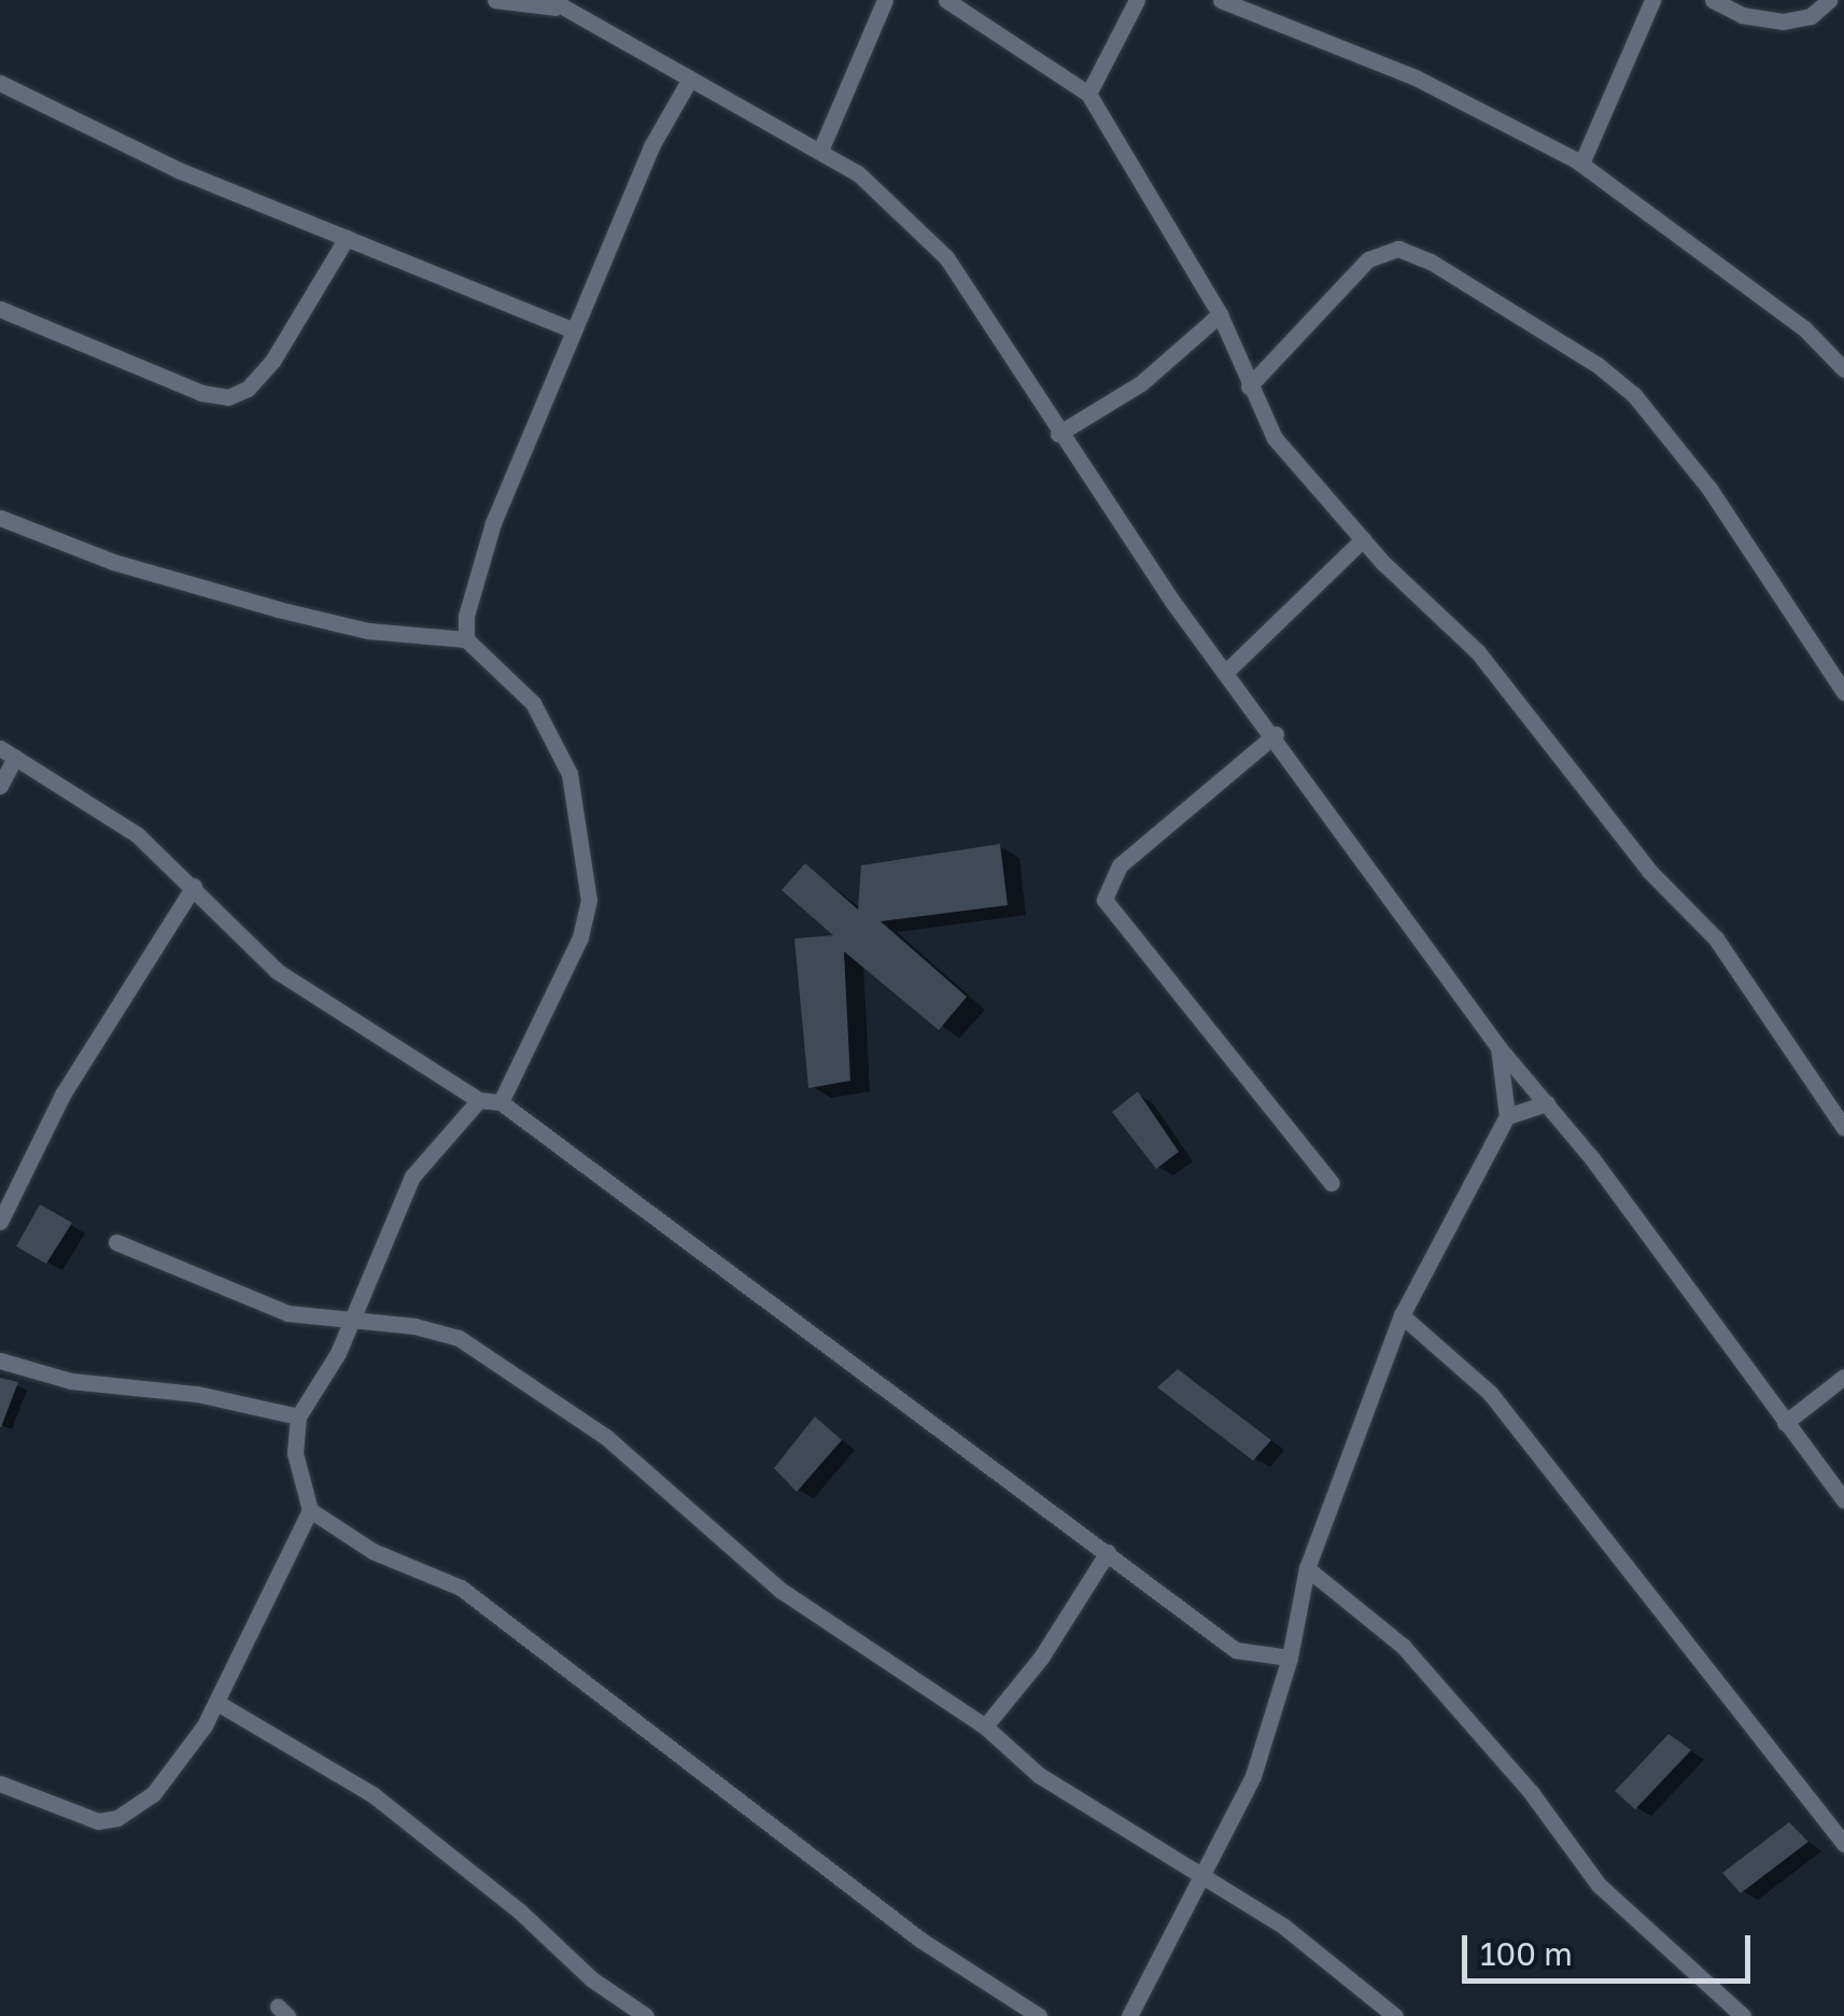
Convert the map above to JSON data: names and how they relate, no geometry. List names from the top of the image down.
{
  "scale_bar": "100 m"
}
